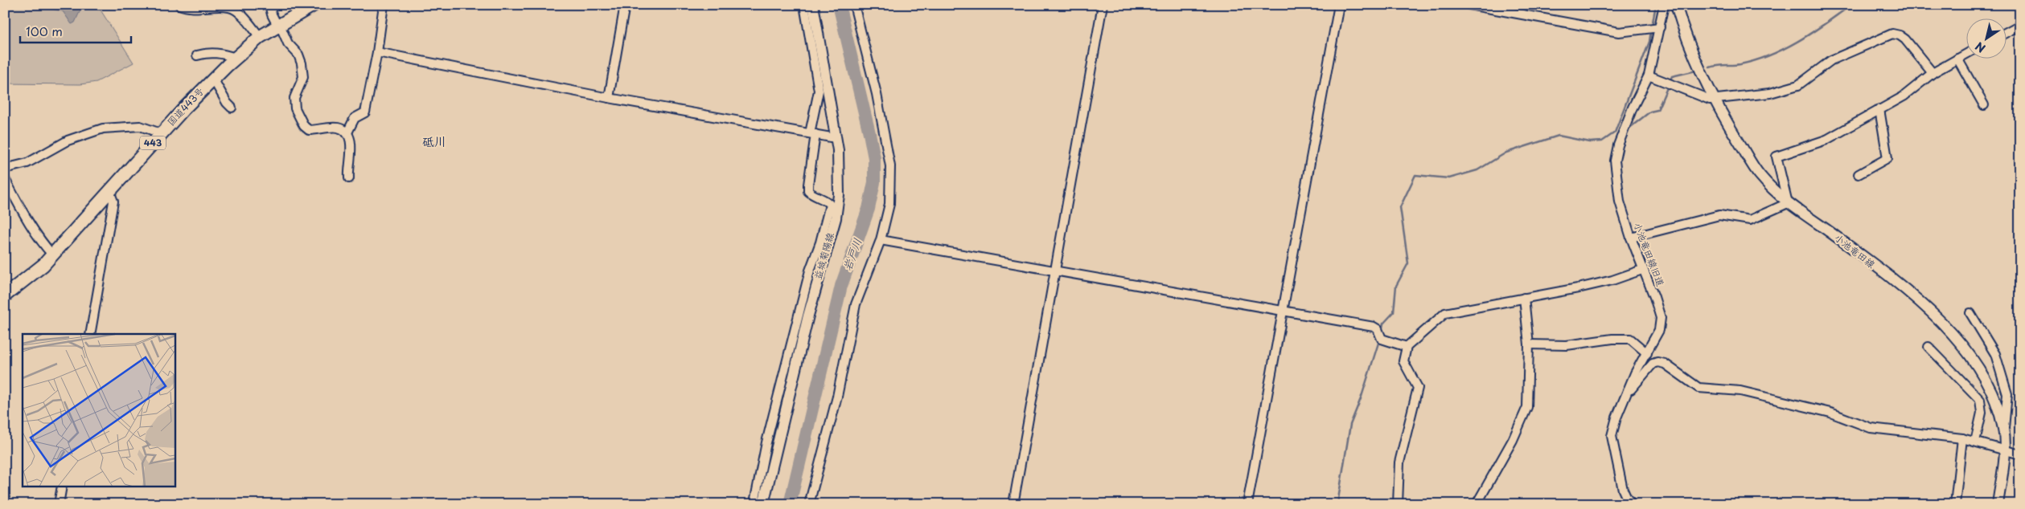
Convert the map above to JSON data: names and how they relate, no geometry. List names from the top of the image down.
{
  "streets": {
    "highway": ["国道443号", "443"],
    "main road": ["小池竜田線", "益城菊陽線"],
    "street": ["小池竜田線旧道"]
  },
  "districts": ["砥川"],
  "water": ["岩戸川"],
  "scale_bar": "100 m",
  "north": "bottom left"
}
